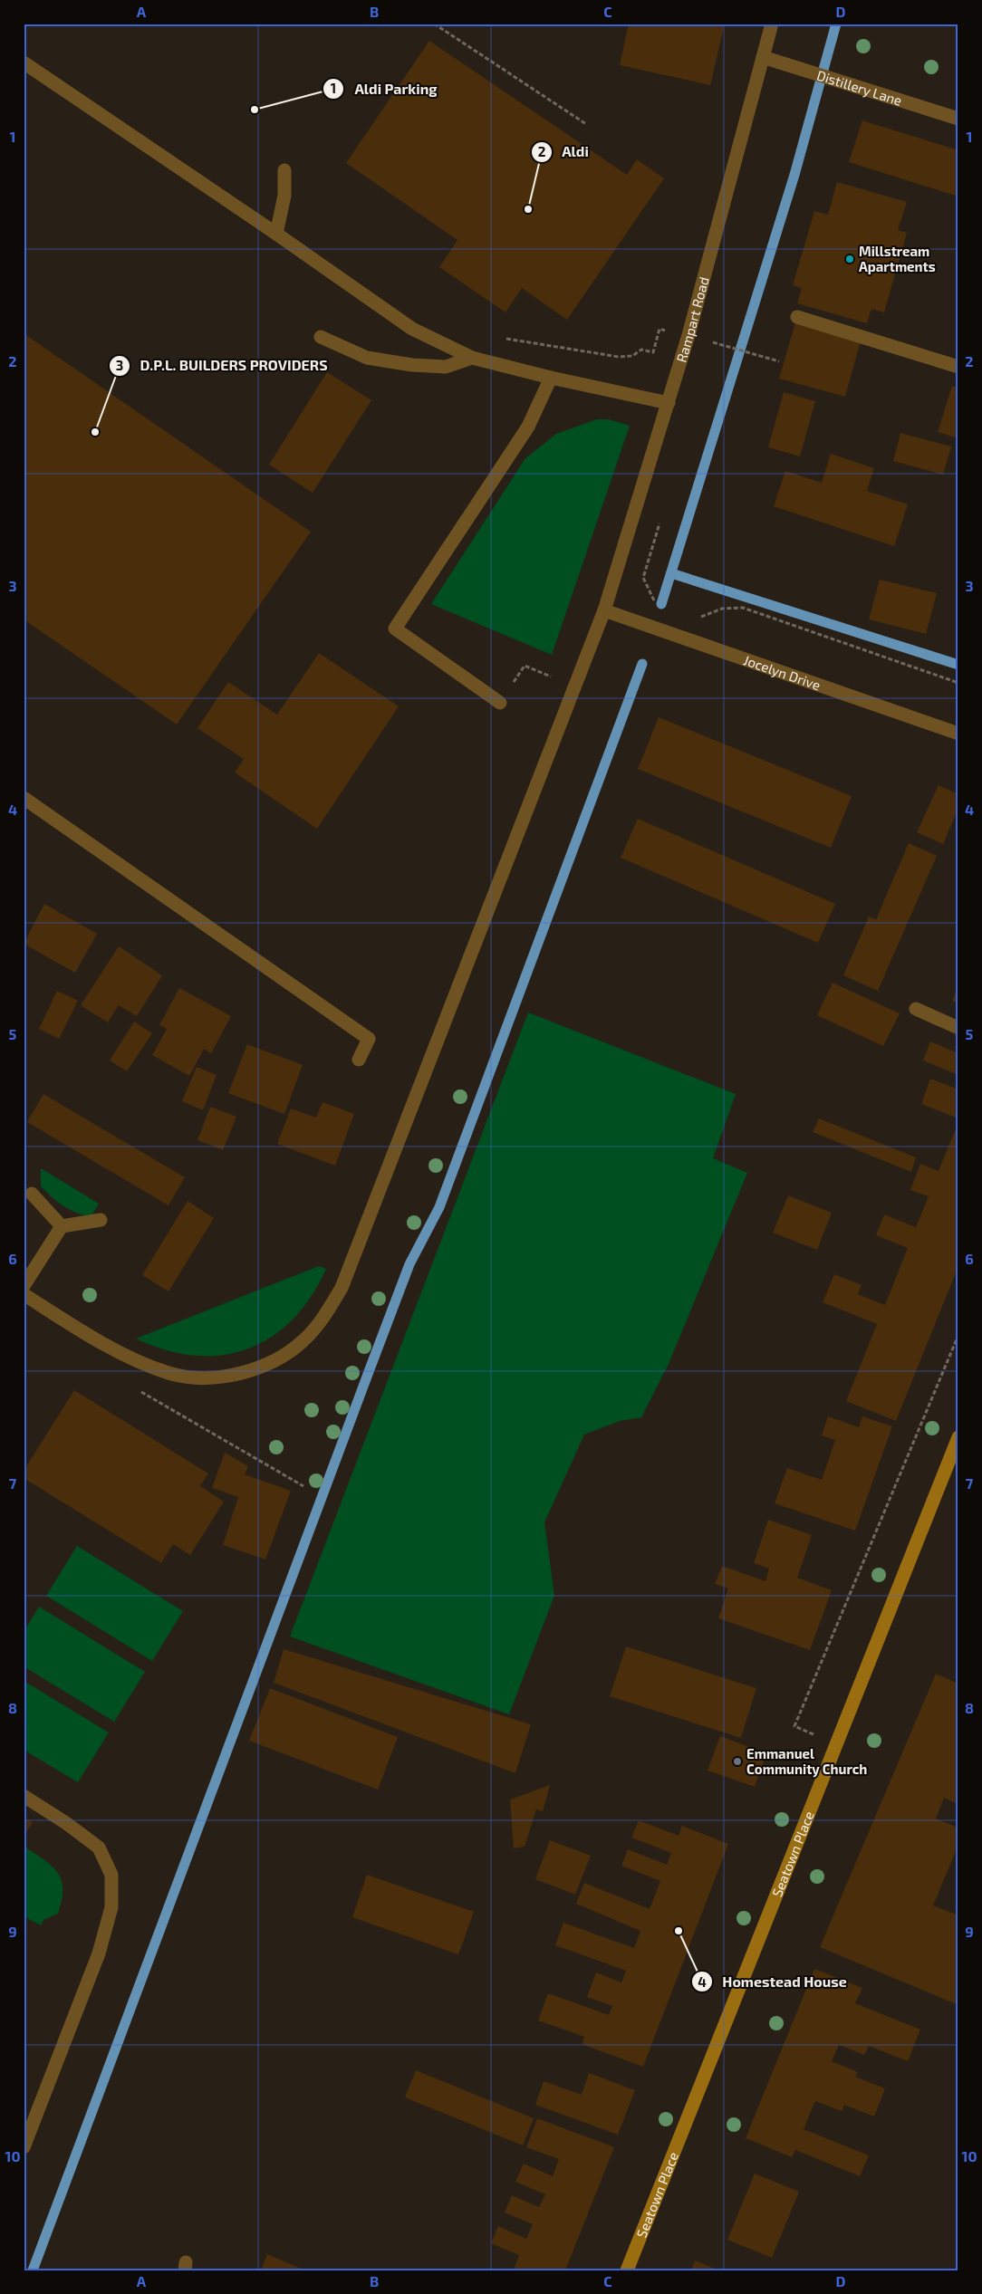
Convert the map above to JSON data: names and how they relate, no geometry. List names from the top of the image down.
{
  "streets": {
    "main road": ["Seatown Place"],
    "street": ["Distillery Lane", "Rampart Road", "Jocelyn Drive"]
  },
  "crossings": [
    ["Distillery Lane", "Rampart Road"],
    ["Rampart Road", "Jocelyn Drive"]
  ],
  "places": [
    "Aldi Parking",
    "Aldi",
    "Millstream Apartments",
    "D.P.L. BUILDERS PROVIDERS",
    "Emmanuel Community Church",
    "Homestead House"
  ],
  "grid": {
    "columns": [
      "A",
      "B",
      "C",
      "D"
    ],
    "rows": [
      "1",
      "2",
      "3",
      "4",
      "5",
      "6",
      "7",
      "8",
      "9",
      "10"
    ]
  }
}
